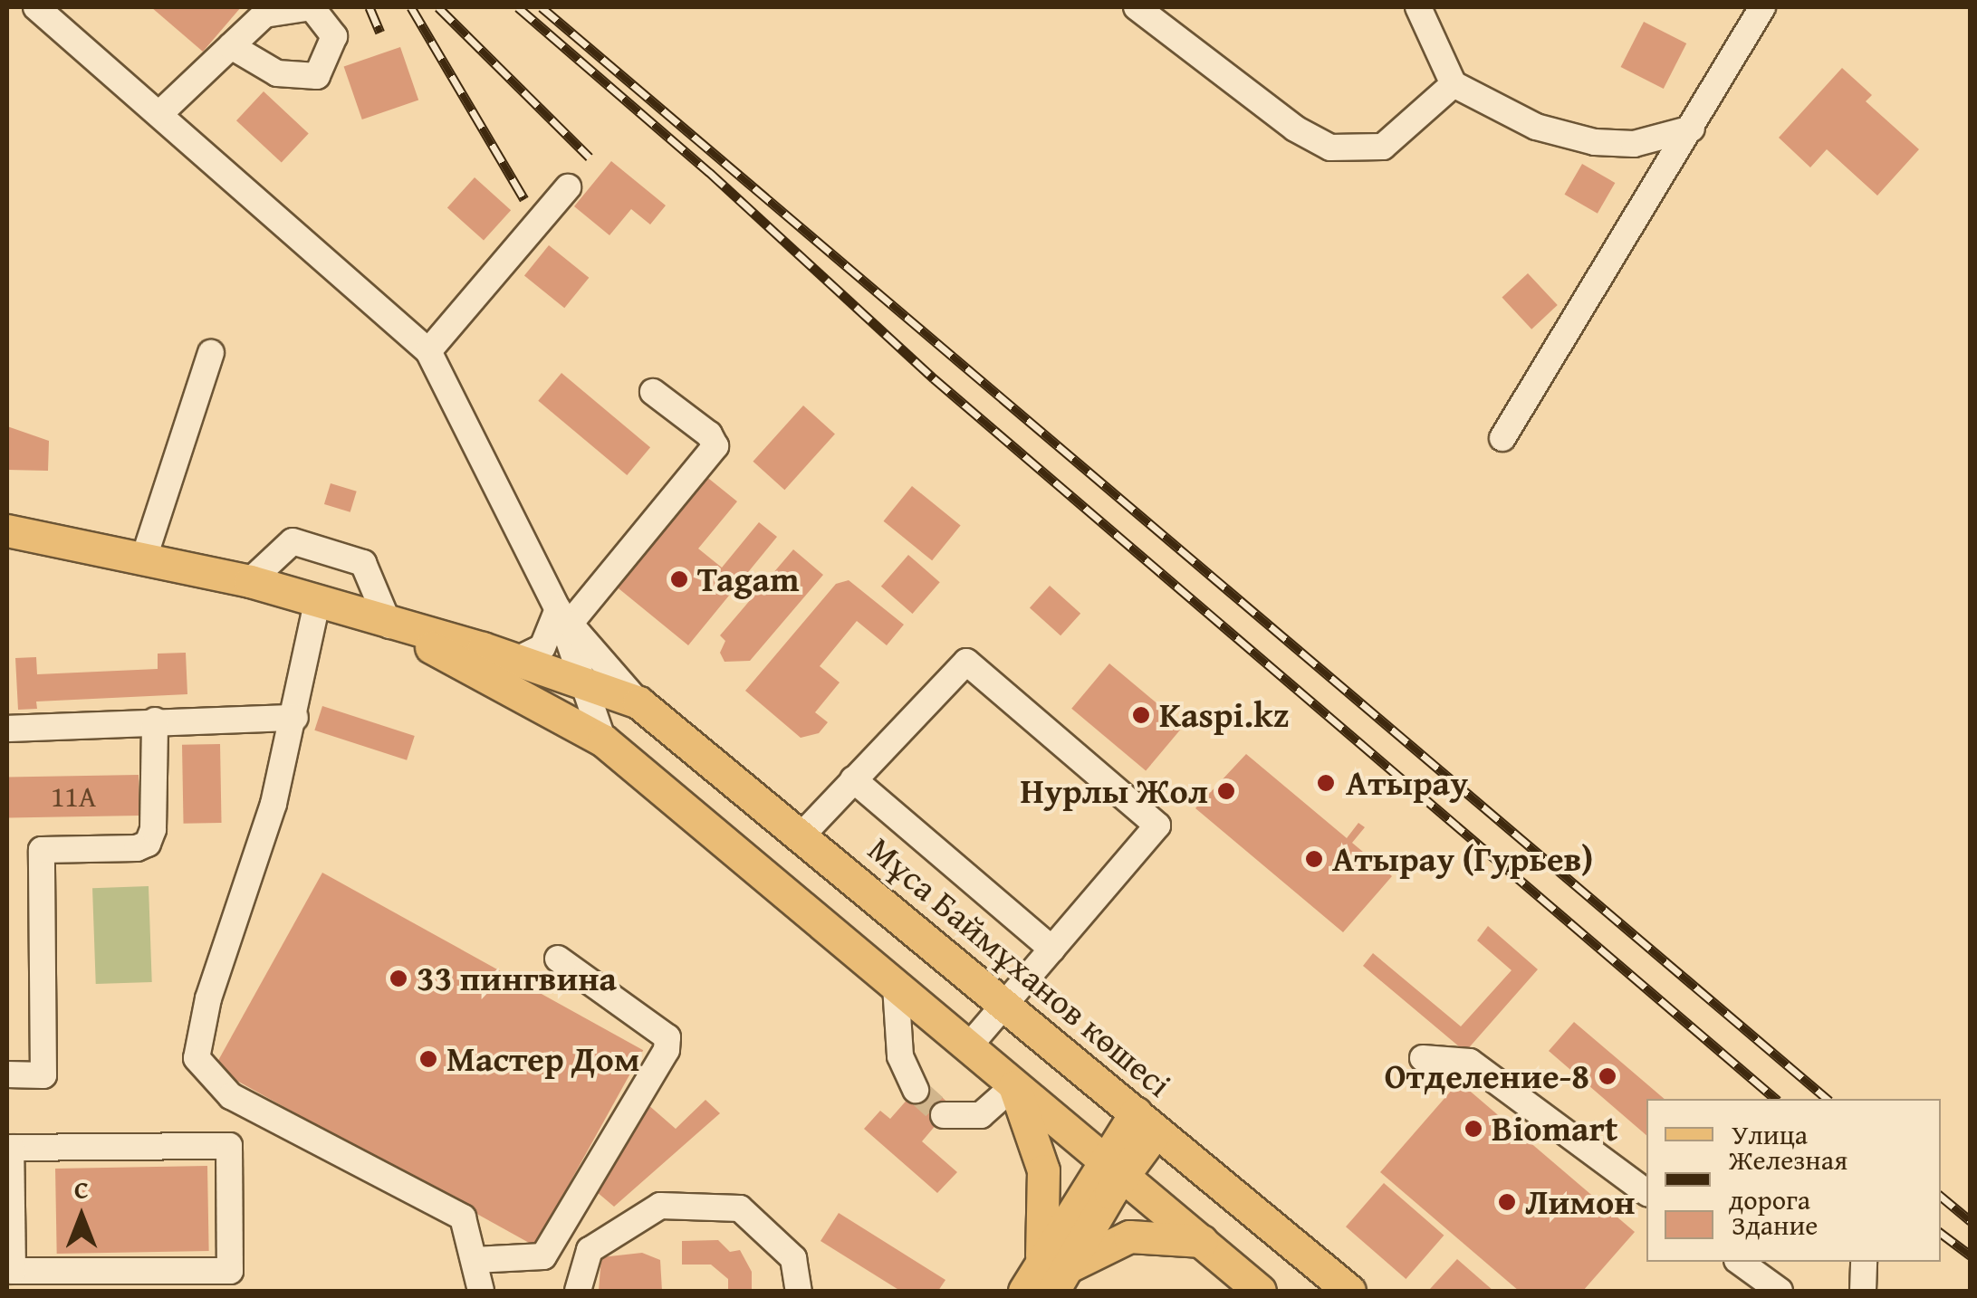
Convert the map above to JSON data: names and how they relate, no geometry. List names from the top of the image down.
{
  "streets": {
    "main road": ["Мұса Баймұханов көшесі"]
  },
  "places": [
    "Tagam",
    "Kaspi.kz",
    "Атырау",
    "Нурлы Жол",
    "Атырау (Гурьев)",
    "33 пингвина",
    "Мастер Дом",
    "Отделение-8",
    "Biomart",
    "Лимон"
  ],
  "house_numbers": ["11А"],
  "legend": ["Улица", "Железная дорога", "Здание"],
  "north": "top"
}
